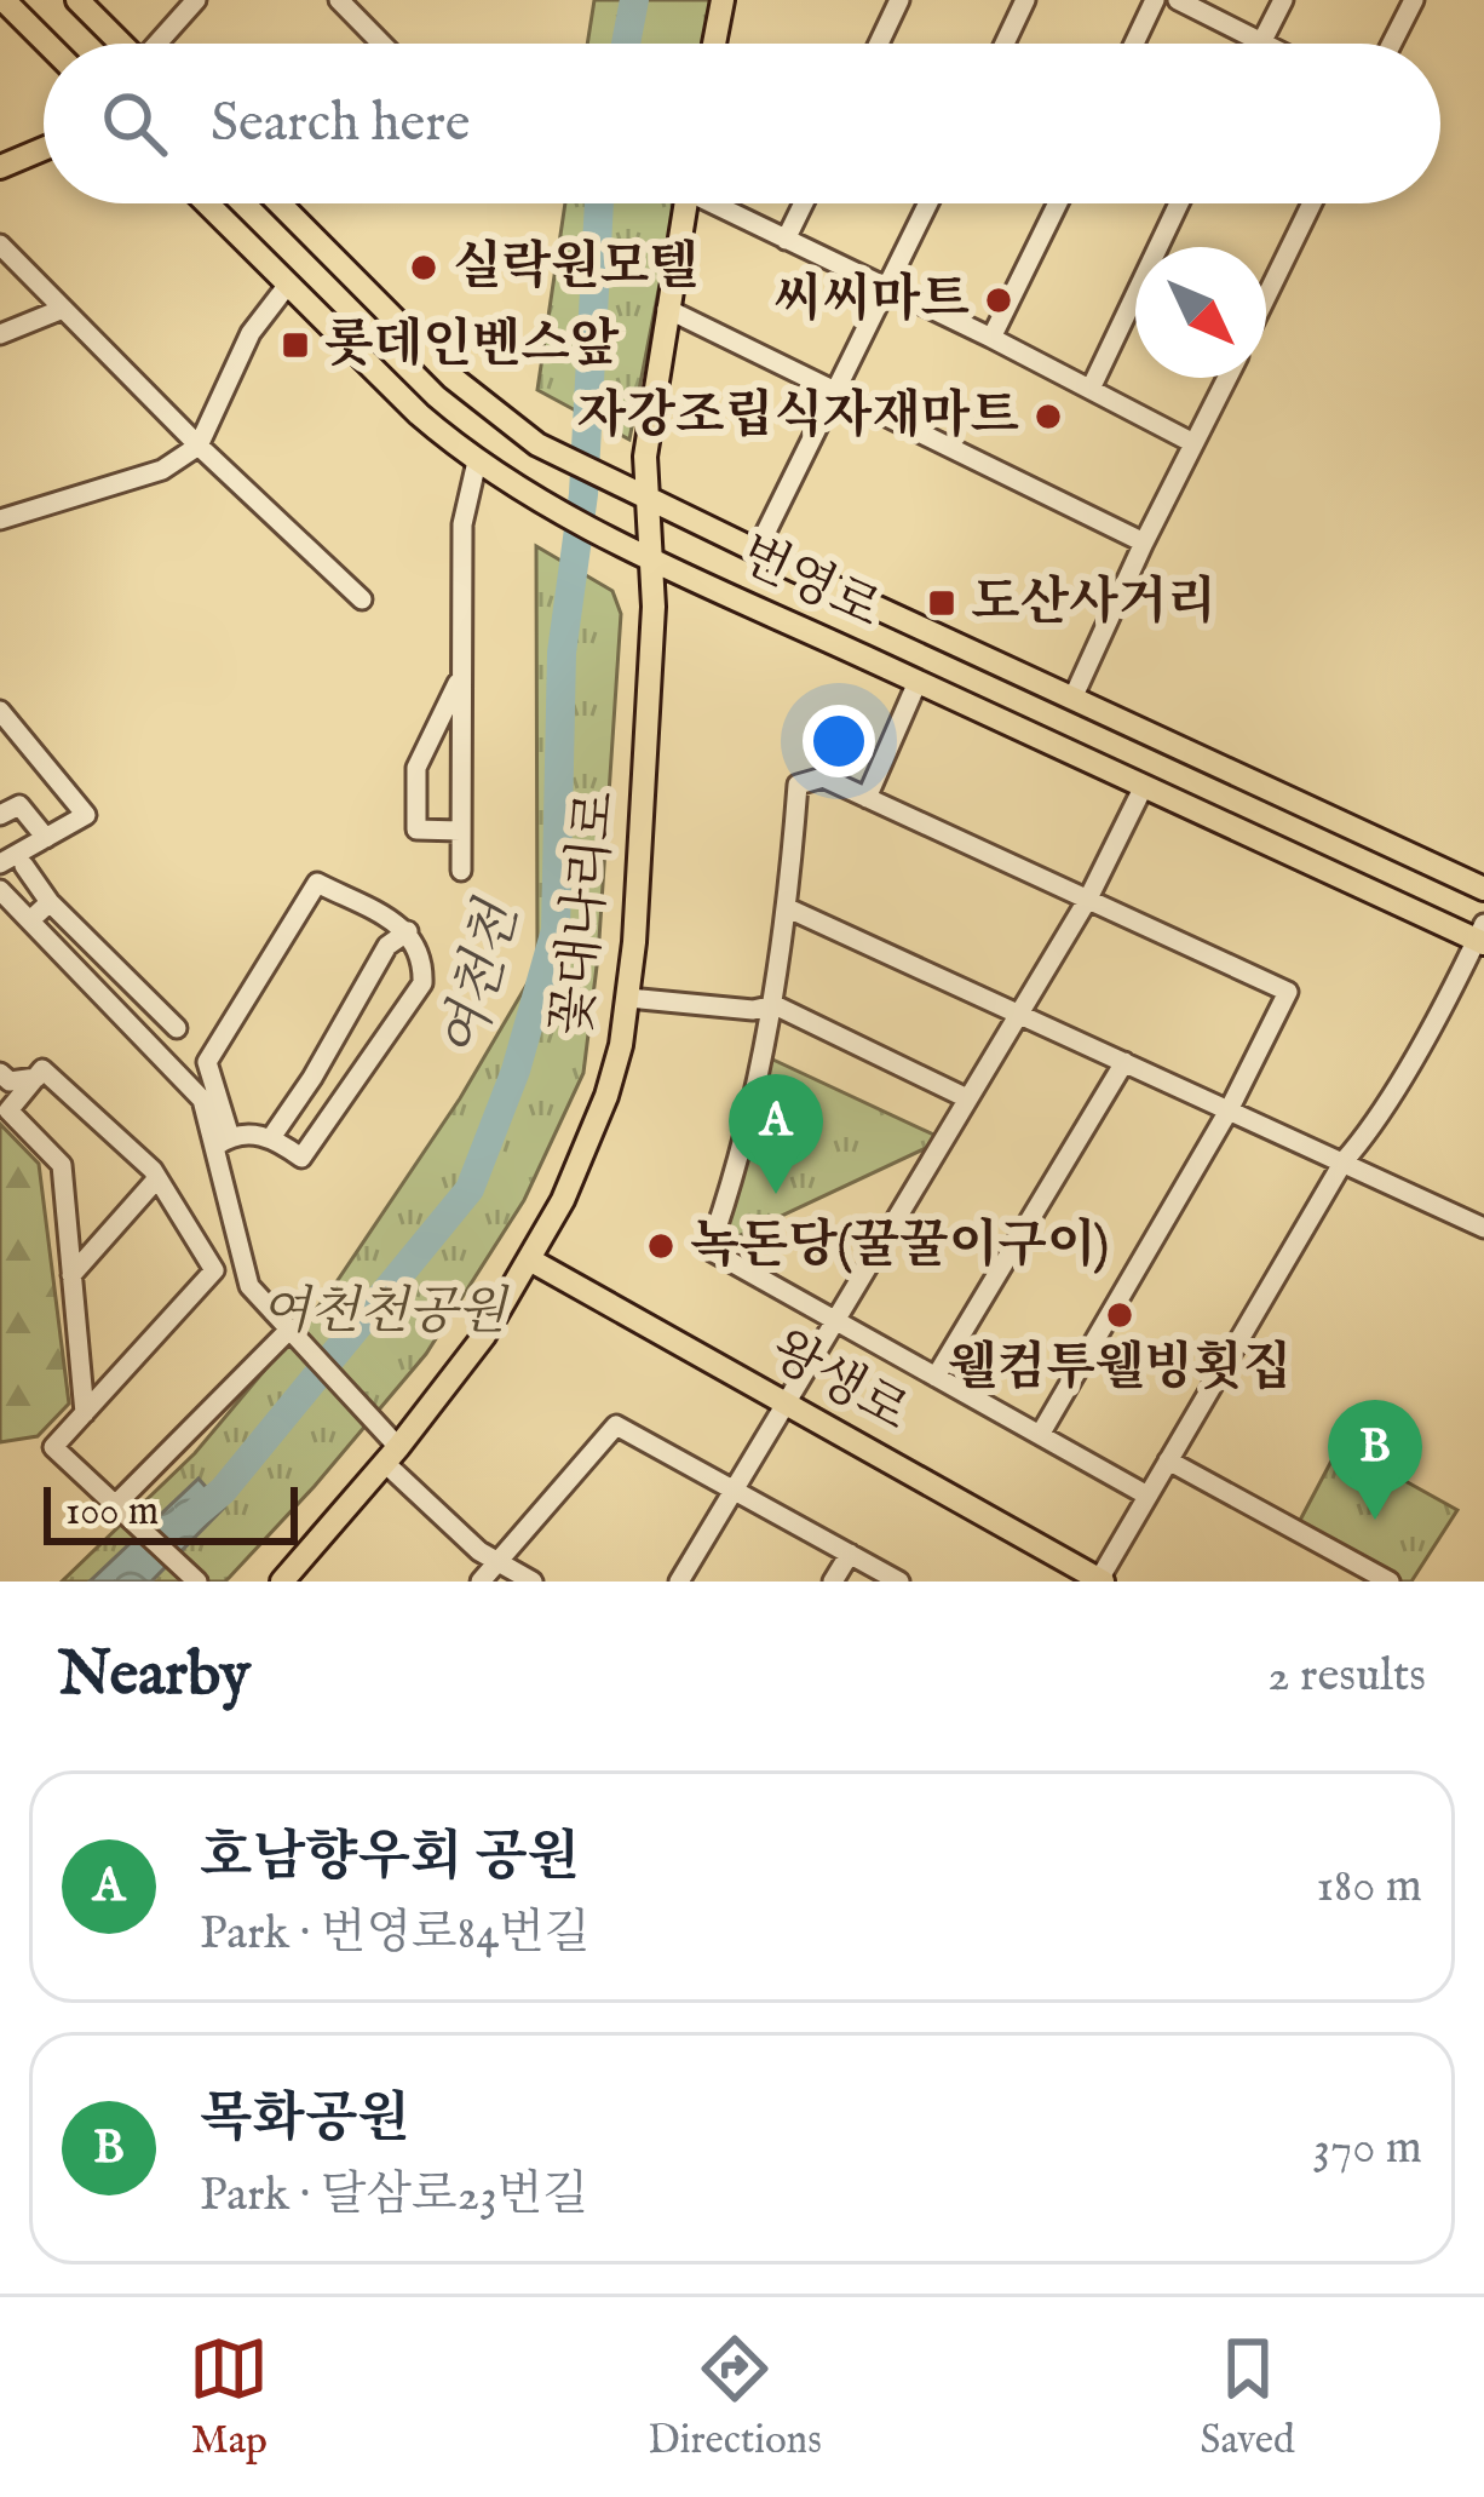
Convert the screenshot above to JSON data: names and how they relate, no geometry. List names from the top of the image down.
{
  "streets": {
    "main road": ["번영로", "꽃대나리로", "왕생로"]
  },
  "crossings": [
    ["번영로", "꽃대나리로"],
    ["꽃대나리로", "왕생로"]
  ],
  "water": ["여천천"],
  "parks": ["여천천공원"],
  "places": {
    "other": [
      "실락원모텔",
      "씨씨마트",
      "자강조립식자재마트",
      "녹돈당(꿀꿀이구이)",
      "웰컴투웰빙횟집"
    ],
    "transit": ["롯데인벤스앞", "도산사거리"]
  },
  "scale_bar": "100 m",
  "north": "bottom right",
  "page": {
    "search": "Search here",
    "pins": ["A", "B"],
    "scale": "100 m",
    "heading": ["Nearby", "2 results"],
    "list": [
      {
        "mark": "A",
        "name": "호남향우회 공원",
        "note": "Park · 번영로84번길",
        "value": "180 m"
      },
      {
        "mark": "B",
        "name": "목화공원",
        "note": "Park · 달삼로23번길",
        "value": "370 m"
      }
    ],
    "nav": ["Map", "Directions", "Saved"]
  }
}
